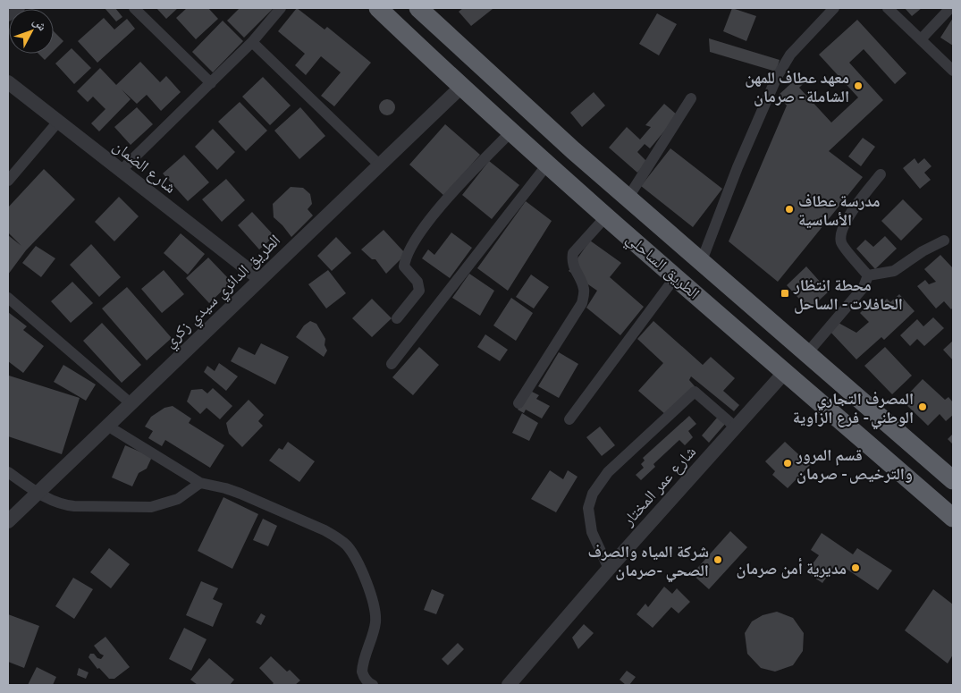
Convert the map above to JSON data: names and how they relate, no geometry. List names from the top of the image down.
{
  "streets": {
    "highway": ["الطريق الساحلي"],
    "street": ["شارع الضمان", "الطريق الدائري سيدي زكري", "شارع عمر المختار"]
  },
  "crossings": [
    ["شارع الضمان", "الطريق الدائري سيدي زكري"],
    ["الطريق الساحلي", "الطريق الدائري سيدي زكري"],
    ["الطريق الساحلي", "شارع عمر المختار"]
  ],
  "places": {
    "other": [
      "معهد عطاف للمهن الشاملة - صرمان",
      "مدرسة عطاف الأساسية",
      "المصرف التجاري الوطني - فرع الزاوية",
      "قسم المرور والترخيص - صرمان",
      "شركة المياه والصرف الصحي -صرمان",
      "مديرية أمن صرمان"
    ],
    "transit": ["محطة انتظار الحافلات - الساحل"]
  },
  "north": "top right"
}
